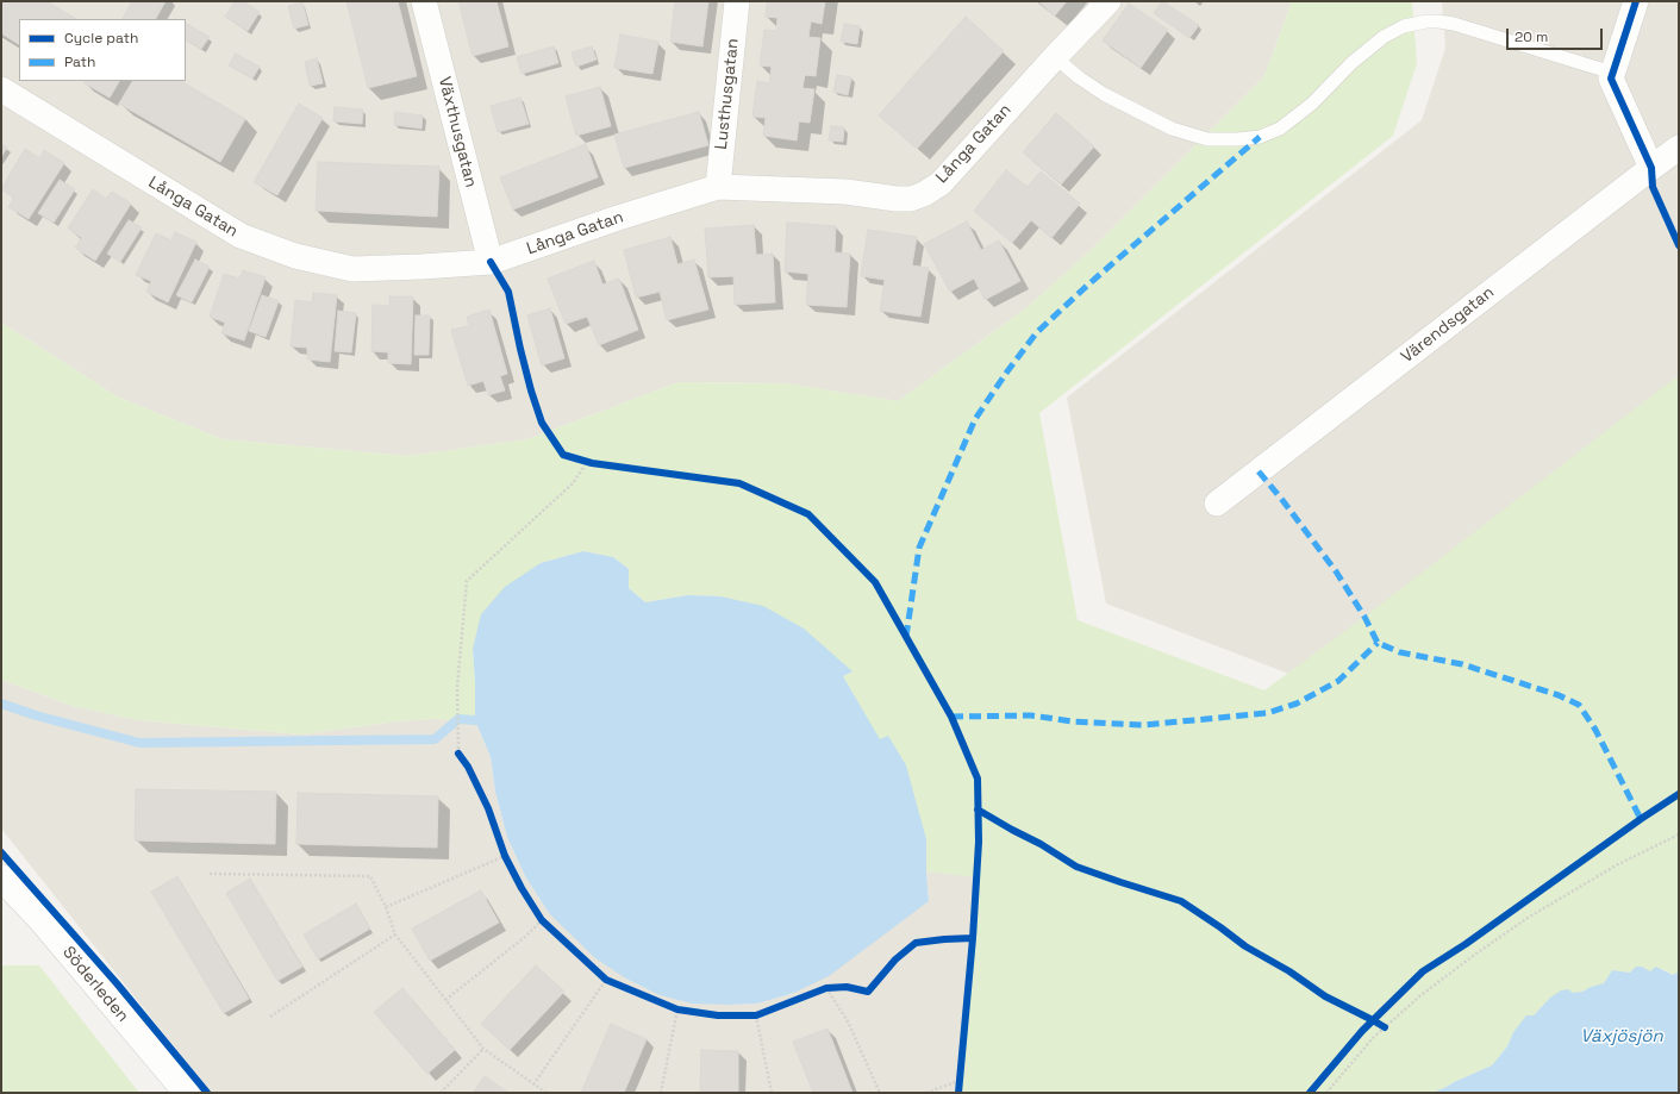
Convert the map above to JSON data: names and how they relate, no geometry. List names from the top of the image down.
{
  "streets": {
    "street": [
      "Lusthusgatan",
      "Växthusgatan",
      "Långa Gatan",
      "Värendsgatan",
      "Söderleden"
    ]
  },
  "crossings": [
    ["Lusthusgatan", "Långa Gatan"],
    ["Växthusgatan", "Långa Gatan"]
  ],
  "water": ["Växjösjön"],
  "legend": ["Cycle path", "Path"],
  "scale_bar": "20 m"
}
